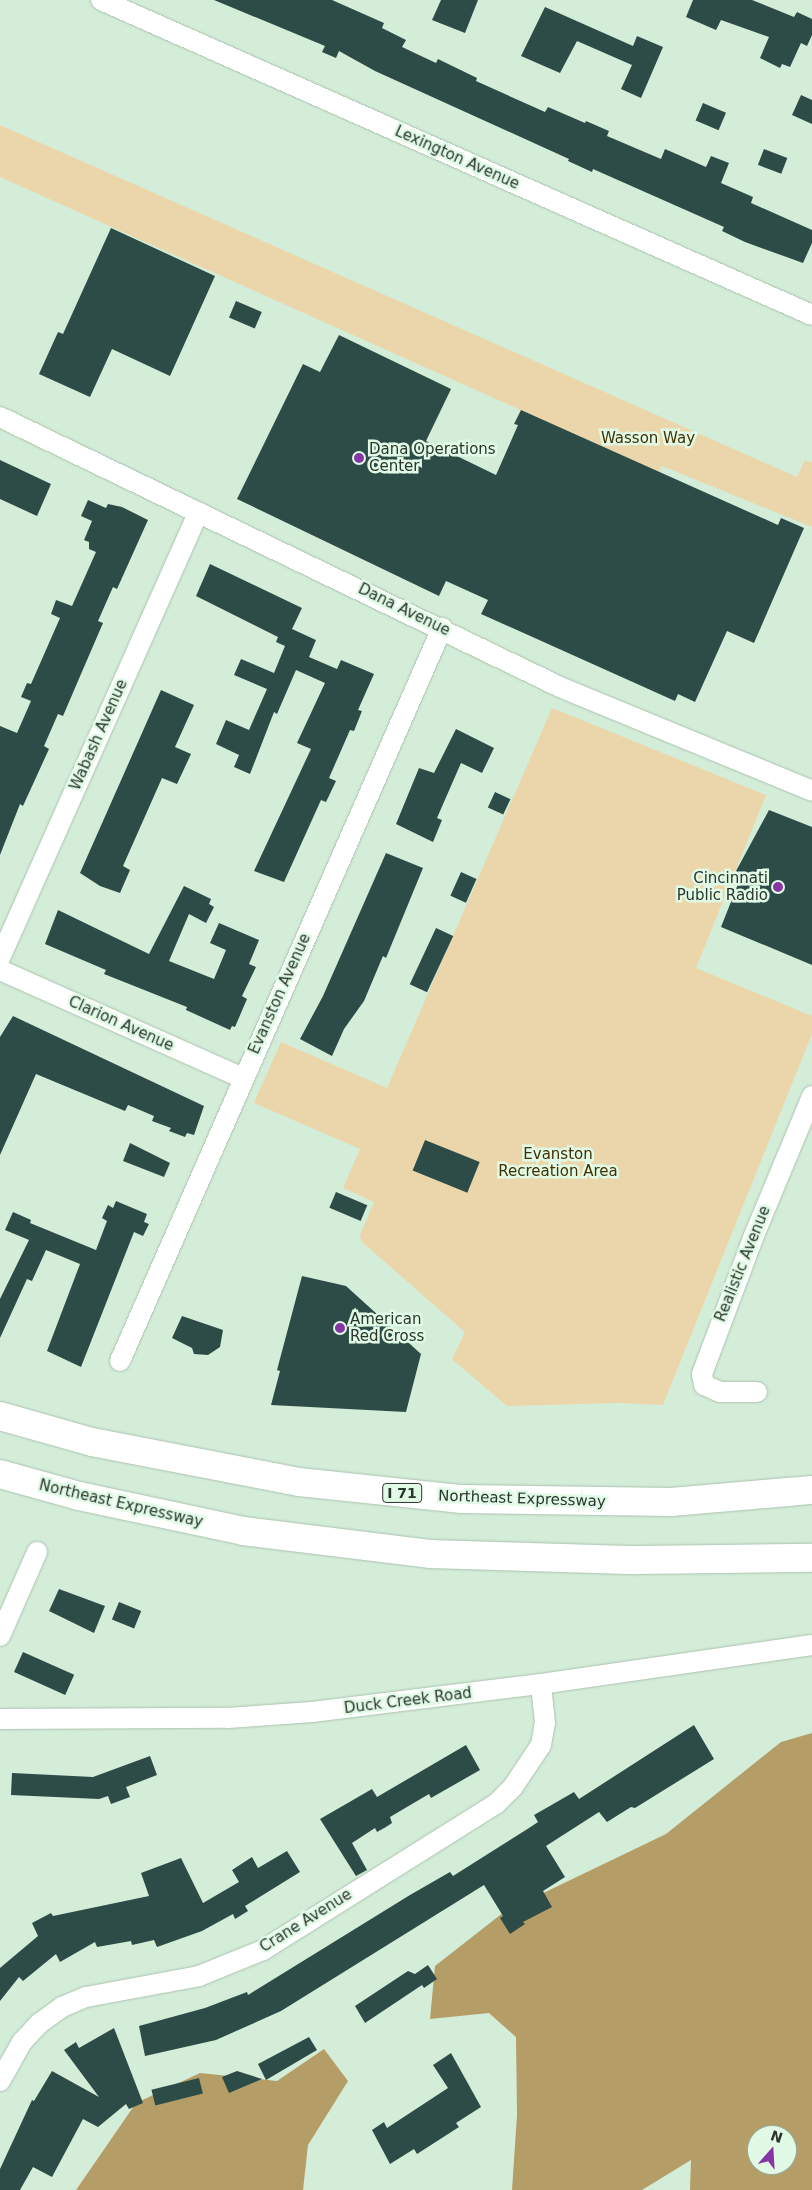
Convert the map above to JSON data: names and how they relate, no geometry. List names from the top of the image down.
{
  "streets": {
    "highway": ["I 71", "Northeast Expressway"],
    "street": [
      "Lexington Avenue",
      "Dana Avenue",
      "Wabash Avenue",
      "Evanston Avenue",
      "Clarion Avenue",
      "Realistic Avenue",
      "Duck Creek Road",
      "Crane Avenue"
    ]
  },
  "crossings": [
    ["Dana Avenue", "Wabash Avenue"],
    ["Dana Avenue", "Evanston Avenue"],
    ["Evanston Avenue", "Clarion Avenue"],
    ["Duck Creek Road", "Crane Avenue"]
  ],
  "parks": ["Wasson Way", "Evanston Recreation Area"],
  "places": ["Dana Operations Center", "Cincinnati Public Radio", "American Red Cross"],
  "north": "top"
}
